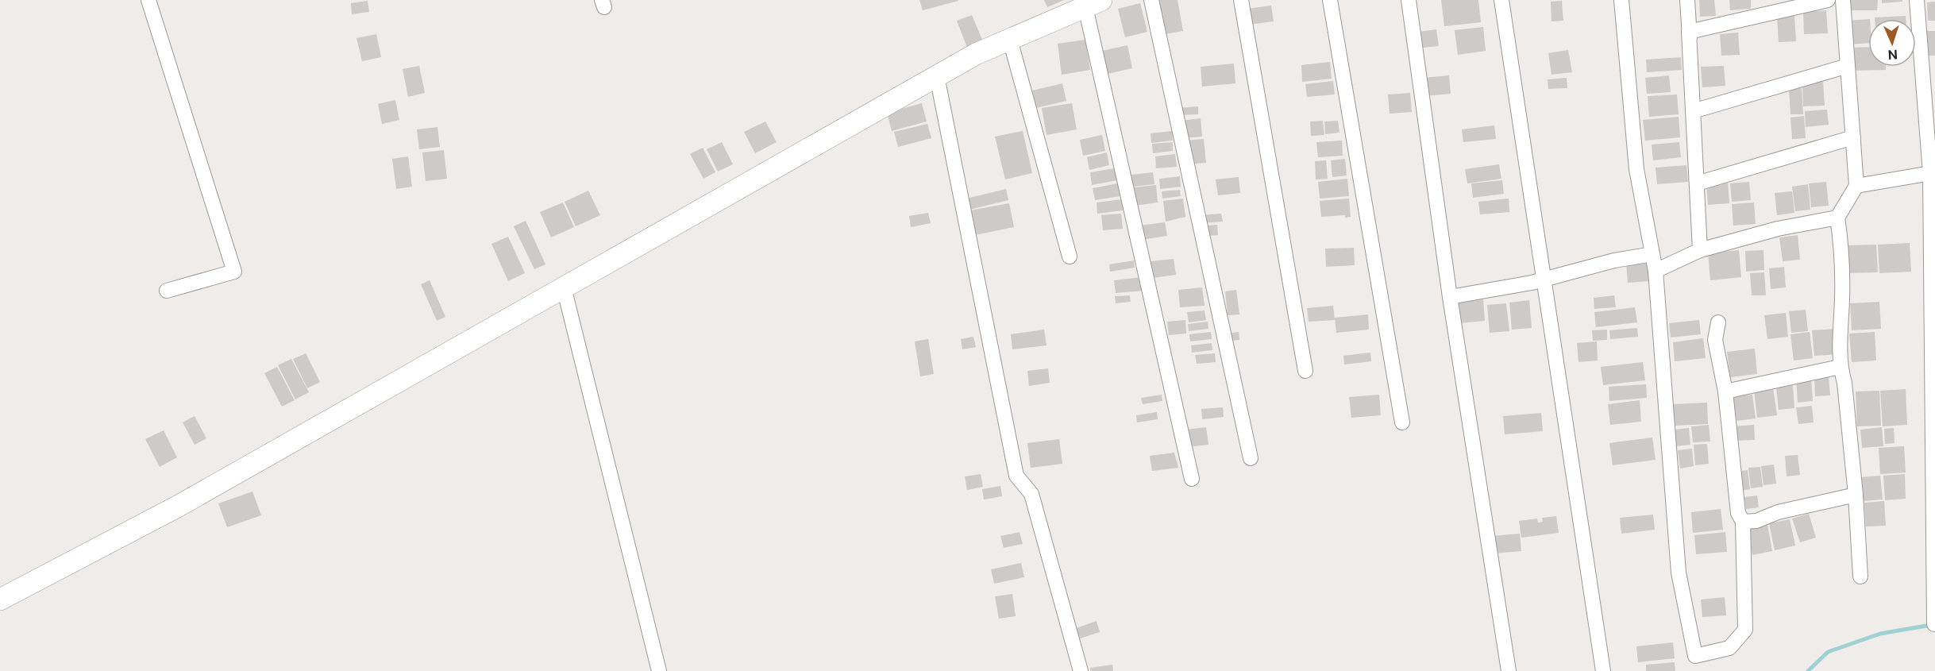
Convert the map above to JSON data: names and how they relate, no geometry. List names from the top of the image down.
{
  "north": "bottom"
}
